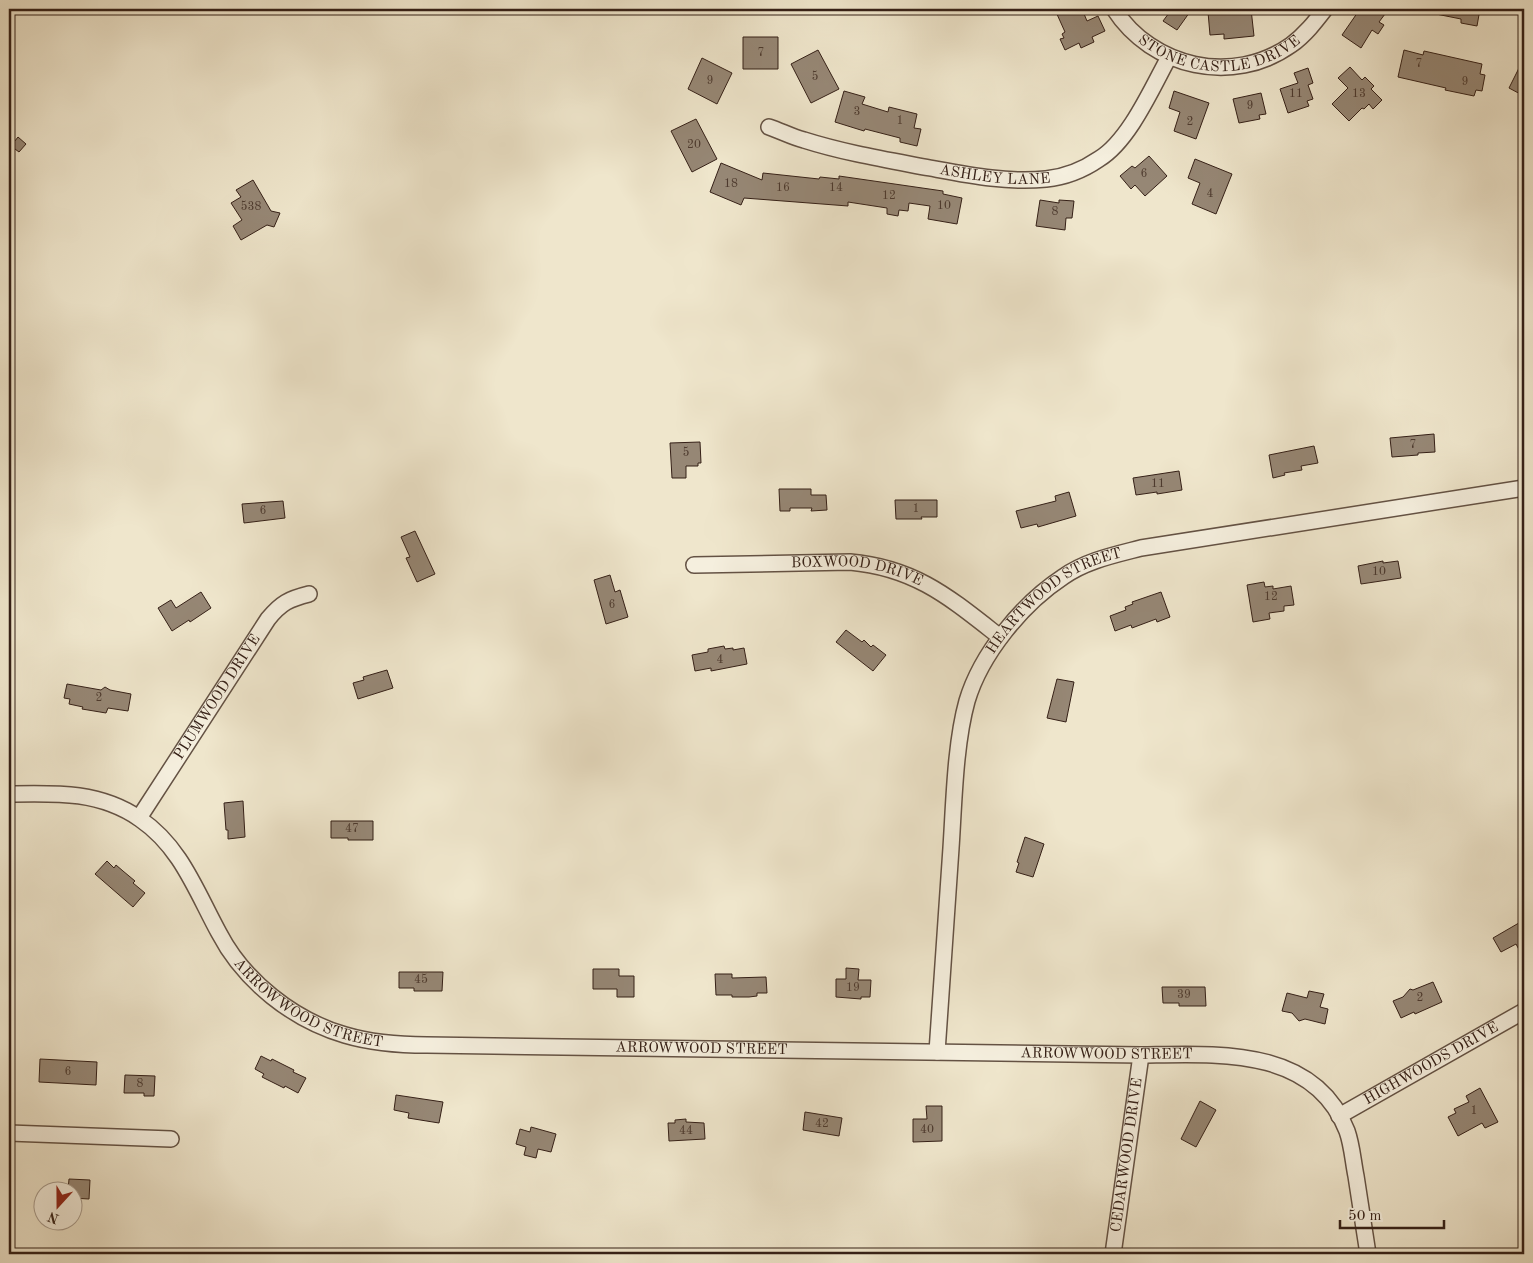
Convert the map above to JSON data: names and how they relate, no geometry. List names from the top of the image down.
{
  "streets": {
    "street": [
      "STONE CASTLE DRIVE",
      "ASHLEY LANE",
      "BOXWOOD DRIVE",
      "HEARTWOOD STREET",
      "PLUMWOOD DRIVE",
      "ARROWWOOD STREET",
      "HIGHWOODS DRIVE",
      "CEDARWOOD DRIVE"
    ]
  },
  "crossings": [
    ["STONE CASTLE DRIVE", "ASHLEY LANE"],
    ["BOXWOOD DRIVE", "HEARTWOOD STREET"],
    ["HEARTWOOD STREET", "ARROWWOOD STREET"],
    ["PLUMWOOD DRIVE", "ARROWWOOD STREET"],
    ["ARROWWOOD STREET", "HIGHWOODS DRIVE"],
    ["ARROWWOOD STREET", "CEDARWOOD DRIVE"]
  ],
  "house_numbers": [
    "7",
    "7",
    "5",
    "9",
    "9",
    "11",
    "13",
    "9",
    "3",
    "1",
    "2",
    "20",
    "6",
    "18",
    "16",
    "14",
    "4",
    "12",
    "10",
    "538",
    "8",
    "7",
    "5",
    "11",
    "1",
    "6",
    "10",
    "12",
    "6",
    "4",
    "2",
    "47",
    "45",
    "19",
    "39",
    "2",
    "6",
    "8",
    "1",
    "42",
    "40",
    "44"
  ],
  "scale_bar": "50 m",
  "north": "bottom"
}
